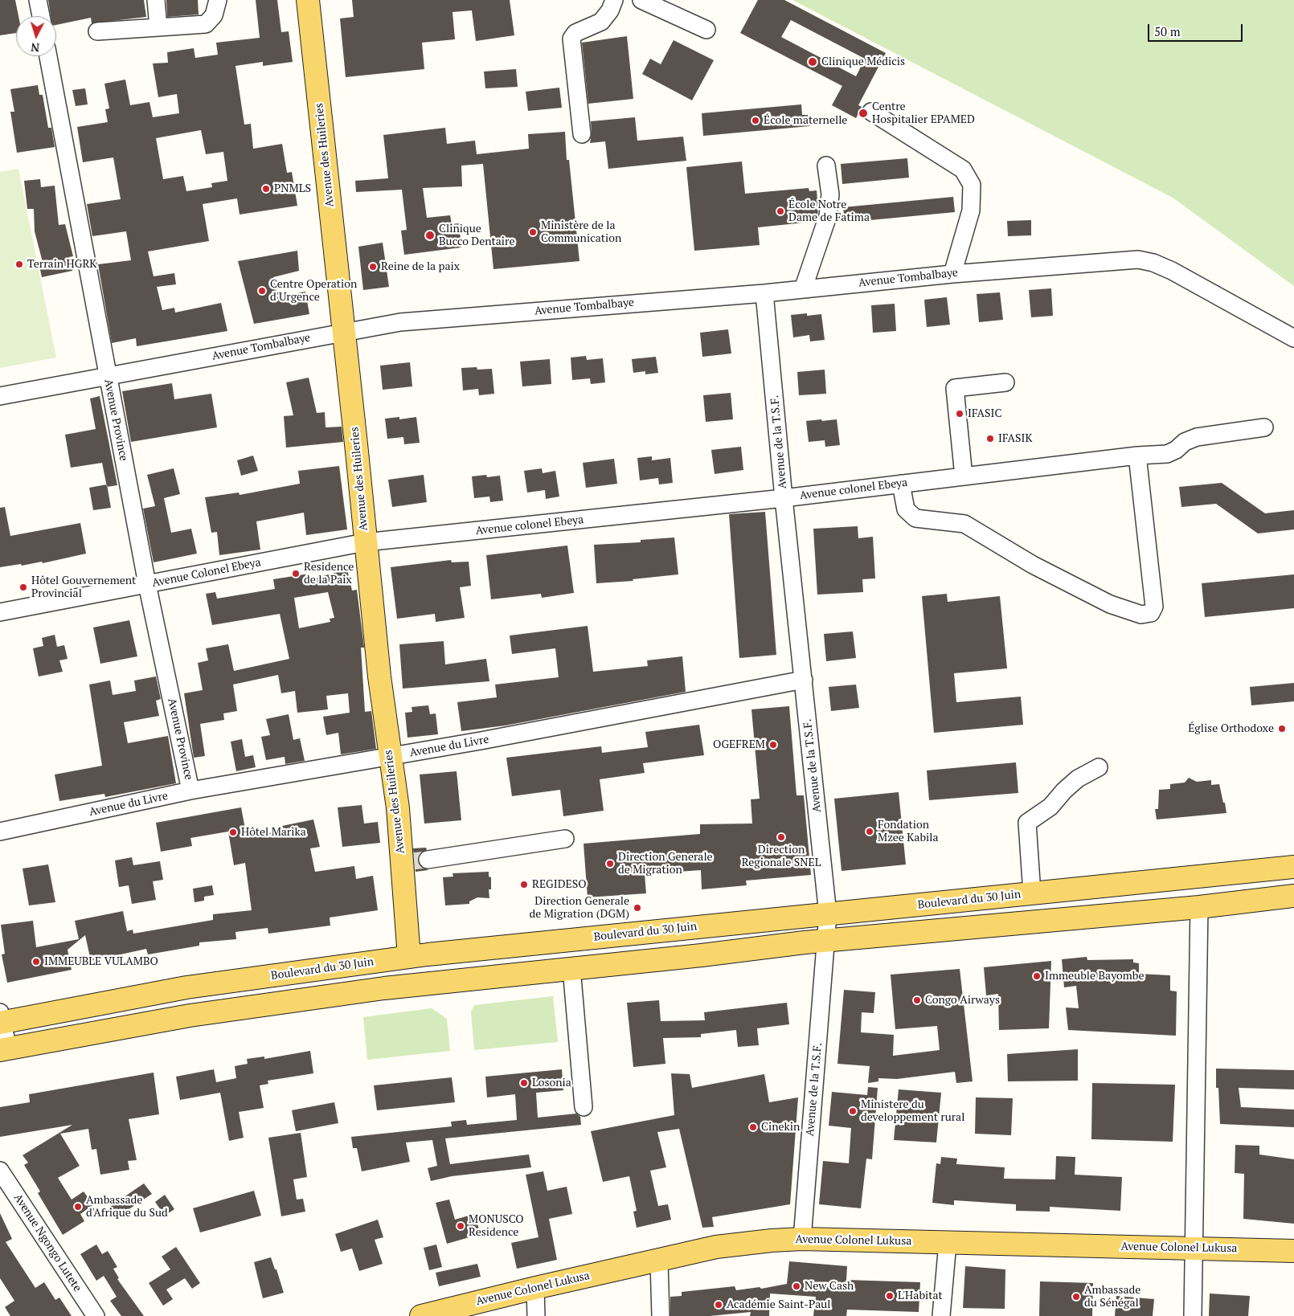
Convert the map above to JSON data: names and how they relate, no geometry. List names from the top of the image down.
{
  "streets": {
    "main road": ["Avenue des Huileries", "Boulevard du 30 Juin", "Avenue Colonel Lukusa"],
    "street": [
      "Avenue Tombalbaye",
      "Avenue Province",
      "Avenue de la T.S.F.",
      "Avenue colonel Ebeya",
      "Avenue Colonel Ebeya",
      "Avenue du Livre",
      "Avenue Ngongo Lutete"
    ]
  },
  "crossings": [
    ["Avenue des Huileries", "Avenue Tombalbaye"],
    ["Avenue des Huileries", "Avenue colonel Ebeya"],
    ["Avenue des Huileries", "Avenue Colonel Ebeya"],
    ["Avenue des Huileries", "Avenue du Livre"],
    ["Avenue des Huileries", "Boulevard du 30 Juin"],
    ["Avenue Tombalbaye", "Avenue Province"],
    ["Avenue Tombalbaye", "Avenue de la T.S.F."],
    ["Avenue Province", "Avenue Colonel Ebeya"],
    ["Avenue Province", "Avenue du Livre"],
    ["Avenue de la T.S.F.", "Avenue colonel Ebeya"],
    ["Avenue de la T.S.F.", "Avenue du Livre"],
    ["Avenue de la T.S.F.", "Boulevard du 30 Juin"],
    ["Avenue de la T.S.F.", "Avenue Colonel Lukusa"],
    ["Avenue colonel Ebeya", "Avenue Colonel Ebeya"]
  ],
  "places": [
    "Clinique Médicis",
    "Centre Hospitalier EPAMED",
    "École maternelle",
    "PNMLS",
    "École Notre Dame de Fatima",
    "Ministère de la Communication",
    "Clinique Bucco Dentaire",
    "Terrain HGRK",
    "Reine de la paix",
    "Centre Operation d'Urgence",
    "IFASIC",
    "IFASIK",
    "Residence de la Paix",
    "Hôtel Gouvernement Provincial",
    "Église Orthodoxe",
    "OGEFREM",
    "Fondation Mzee Kabila",
    "Hôtel Marika",
    "Direction Regionale SNEL",
    "Direction Generale de Migration",
    "REGIDESO",
    "Direction Generale de Migration (DGM)",
    "IMMEUBLE VULAMBO",
    "Immeuble Bayombe",
    "Congo Airways",
    "Losonia",
    "Ministere du developpement rural",
    "Cinekin",
    "Ambassade d'Afrique du Sud",
    "MONUSCO Residence",
    "New Cash",
    "L'Habitat",
    "Ambassade du Sénégal",
    "Académie Saint-Paul"
  ],
  "scale_bar": "50 m",
  "north": "bottom"
}
